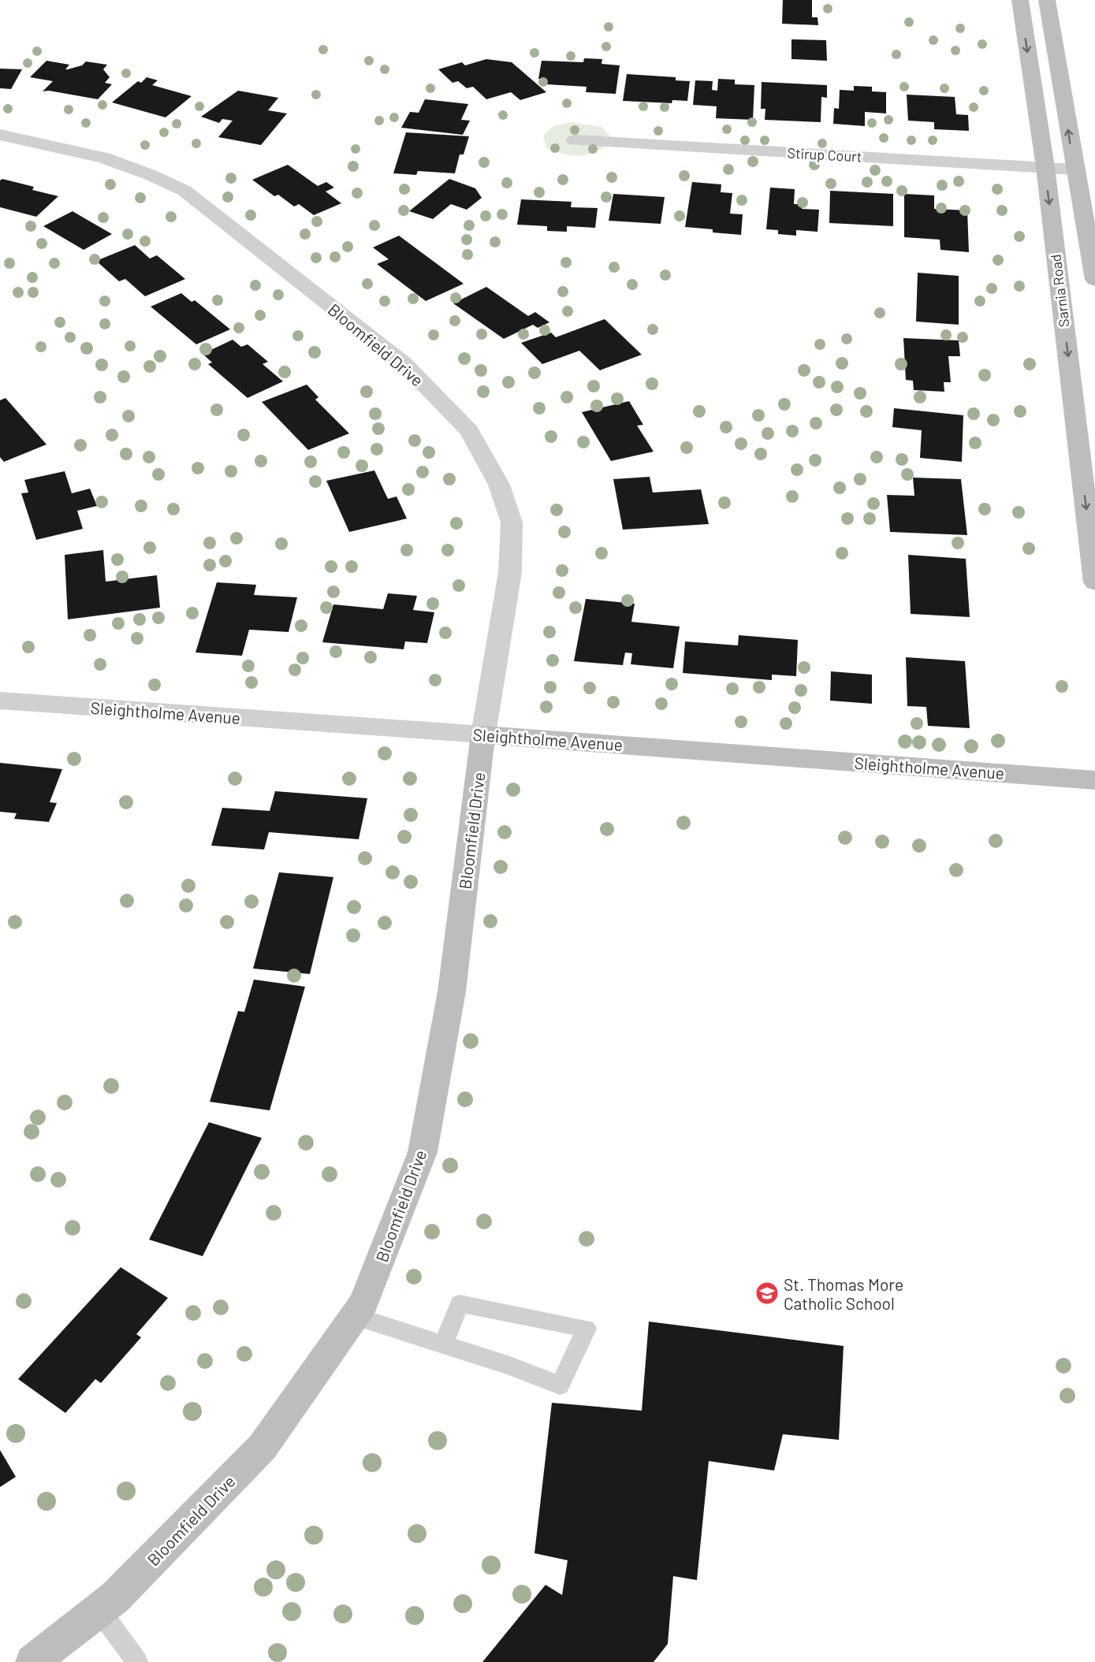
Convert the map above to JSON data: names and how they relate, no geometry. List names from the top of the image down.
{
  "streets": {
    "main road": ["Sarnia Road", "Bloomfield Drive", "Sleightholme Avenue"],
    "street": ["Stirup Court"]
  },
  "crossings": [
    ["Stirup Court", "Sarnia Road"],
    ["Bloomfield Drive", "Sleightholme Avenue"]
  ],
  "places": {
    "school or university": ["St. Thomas More Catholic School"]
  }
}
